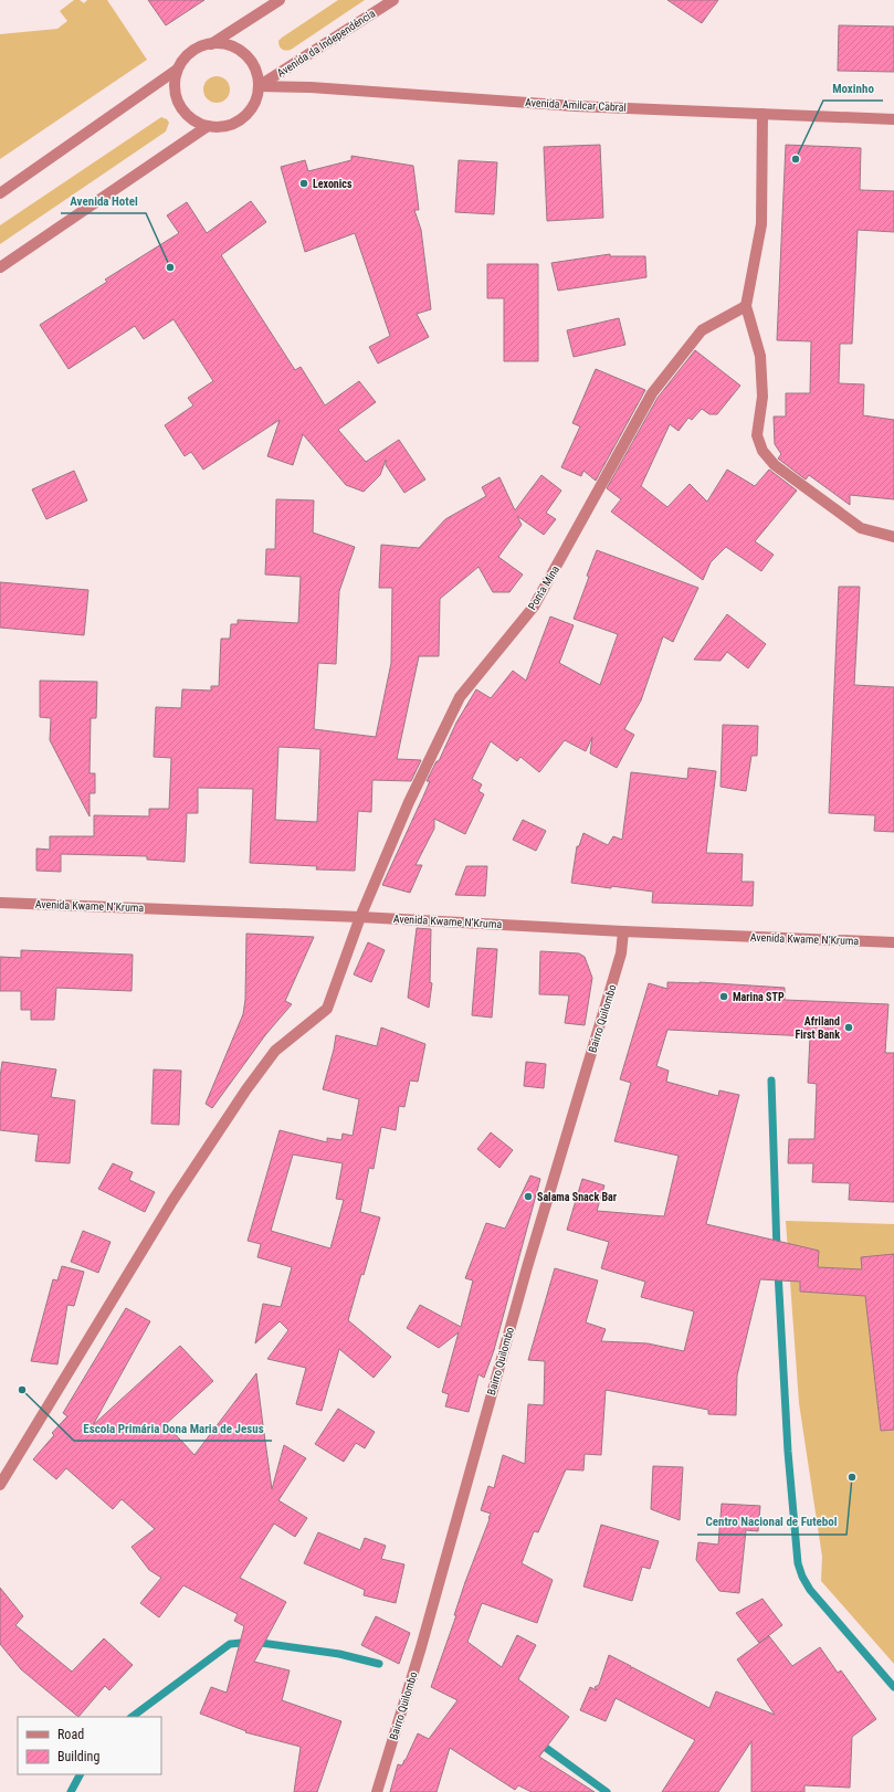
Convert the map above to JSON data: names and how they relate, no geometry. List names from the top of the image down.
{
  "streets": {
    "street": [
      "Avenida da Independência",
      "Avenida Amilcar Cabral",
      "Ponta Mina",
      "Avenida Kwame N’Kruma",
      "Bairro Quilombo"
    ]
  },
  "crossings": [
    ["Avenida da Independência", "Avenida Amilcar Cabral"],
    ["Ponta Mina", "Avenida Kwame N’Kruma"],
    ["Avenida Kwame N’Kruma", "Bairro Quilombo"]
  ],
  "places": [
    "Moxinho",
    "Lexonics",
    "Avenida Hotel",
    "Marina STP",
    "Afriland First Bank",
    "Salama Snack Bar",
    "Escola Primária Dona Maria de Jesus",
    "Centro Nacional de Futebol"
  ],
  "legend": ["Road", "Building"]
}
